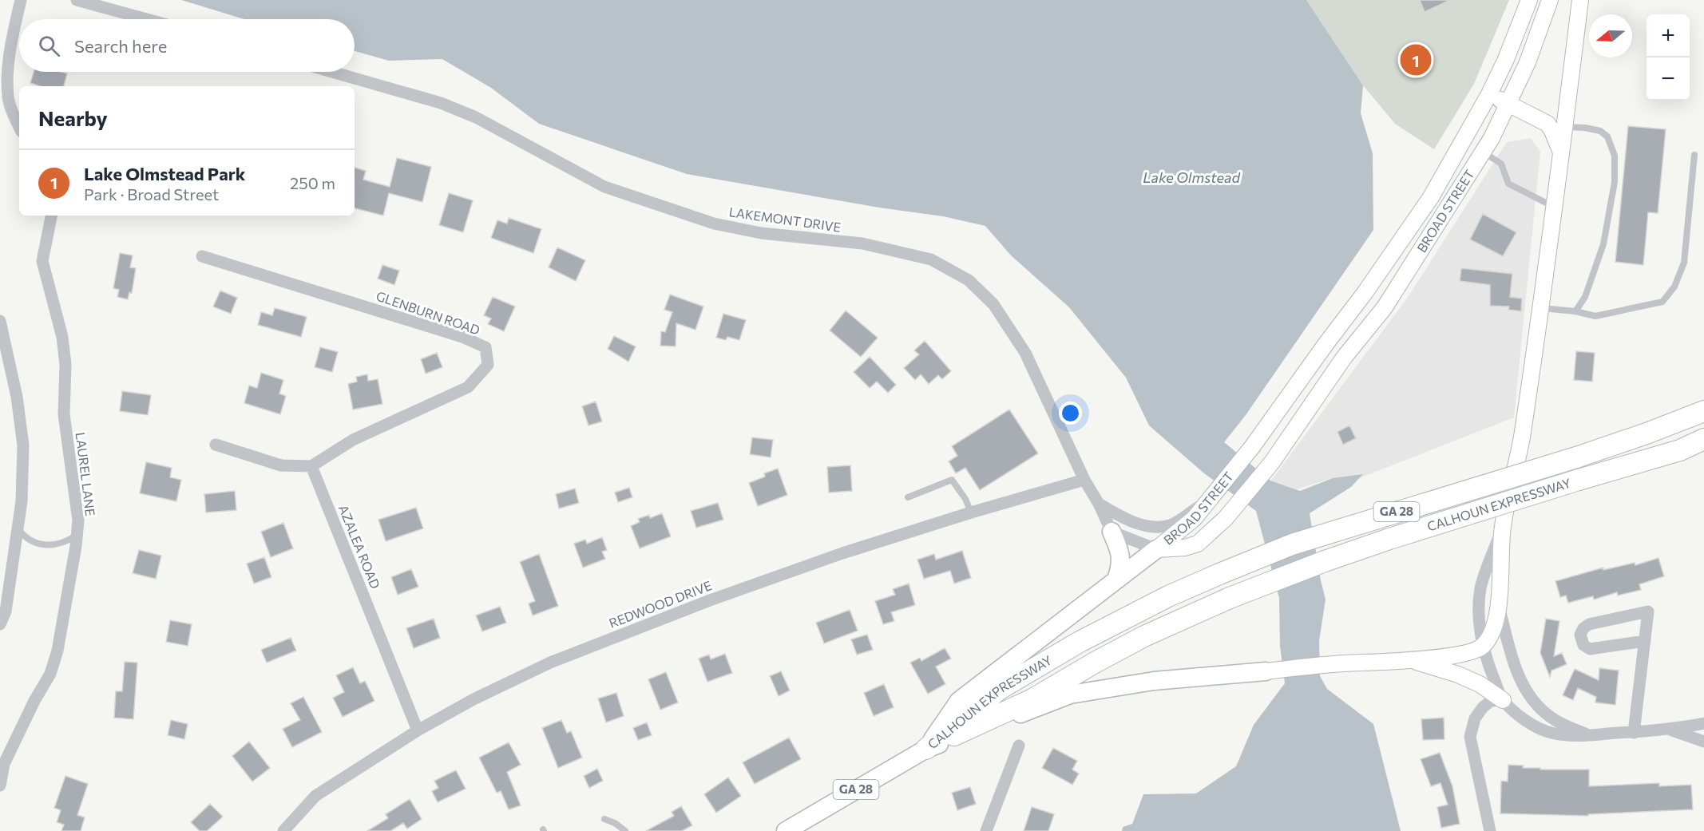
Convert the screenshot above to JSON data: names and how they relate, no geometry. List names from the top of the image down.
{
  "streets": {
    "highway": ["CALHOUN EXPRESSWAY", "GA 28"],
    "main road": ["BROAD STREET"],
    "street": [
      "LAKEMONT DRIVE",
      "GLENBURN ROAD",
      "LAUREL LANE",
      "AZALEA ROAD",
      "REDWOOD DRIVE"
    ]
  },
  "crossings": [
    ["BROAD STREET", "LAKEMONT DRIVE"],
    ["LAKEMONT DRIVE", "REDWOOD DRIVE"],
    ["GLENBURN ROAD", "AZALEA ROAD"],
    ["CALHOUN EXPRESSWAY", "GA 28"],
    ["AZALEA ROAD", "REDWOOD DRIVE"]
  ],
  "water": ["Lake Olmstead"],
  "north": "left",
  "page": {
    "map_buttons": ["+", "−"],
    "search": "Search here",
    "pins": "1",
    "heading": "Nearby",
    "list": [
      {
        "mark": "1",
        "name": "Lake Olmstead Park",
        "note": "Park · Broad Street",
        "value": "250 m"
      }
    ]
  }
}
